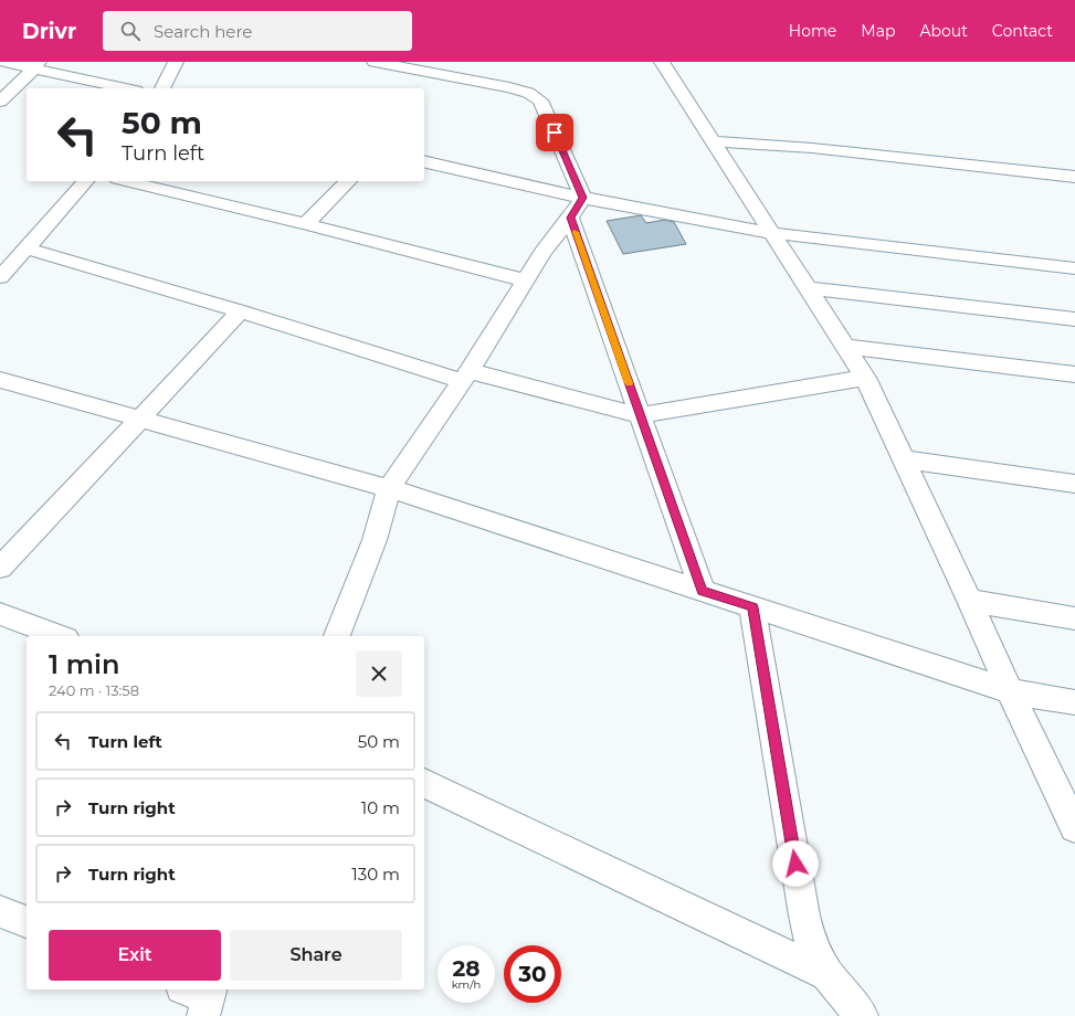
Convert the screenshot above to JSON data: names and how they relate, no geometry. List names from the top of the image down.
{
  "page": {
    "header": "Drivr",
    "search": "Search here",
    "nav": [
      "Home",
      "Map",
      "About",
      "Contact"
    ],
    "turn": ["50 m", "Turn left"],
    "heading": ["1 min", "240 m · 13:58"],
    "list": [
      {
        "name": "Turn left",
        "value": "50 m"
      },
      {
        "name": "Turn right",
        "value": "10 m"
      },
      {
        "name": "Turn right",
        "value": "130 m"
      }
    ],
    "buttons": ["Exit", "Share"],
    "speed": "28 km/h",
    "limit": "30"
  }
}
